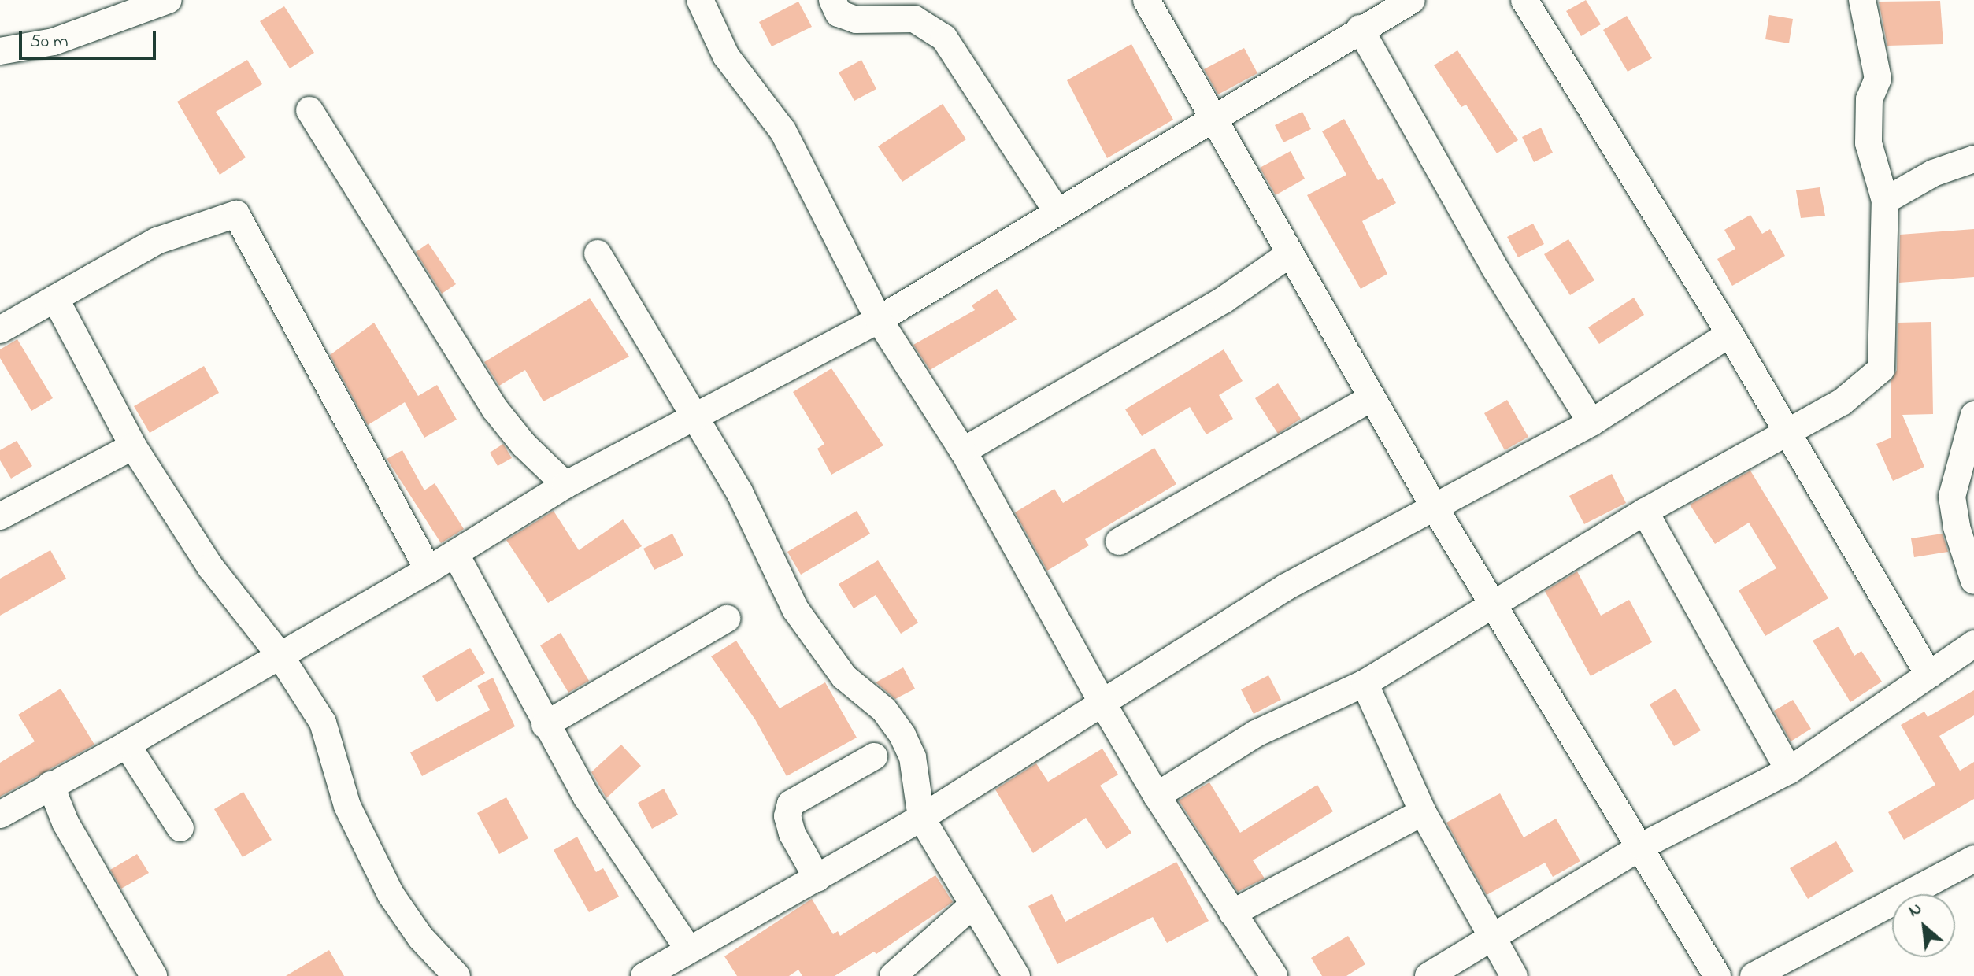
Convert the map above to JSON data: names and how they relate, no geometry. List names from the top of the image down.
{
  "scale_bar": "50 m",
  "north": "top left"
}
